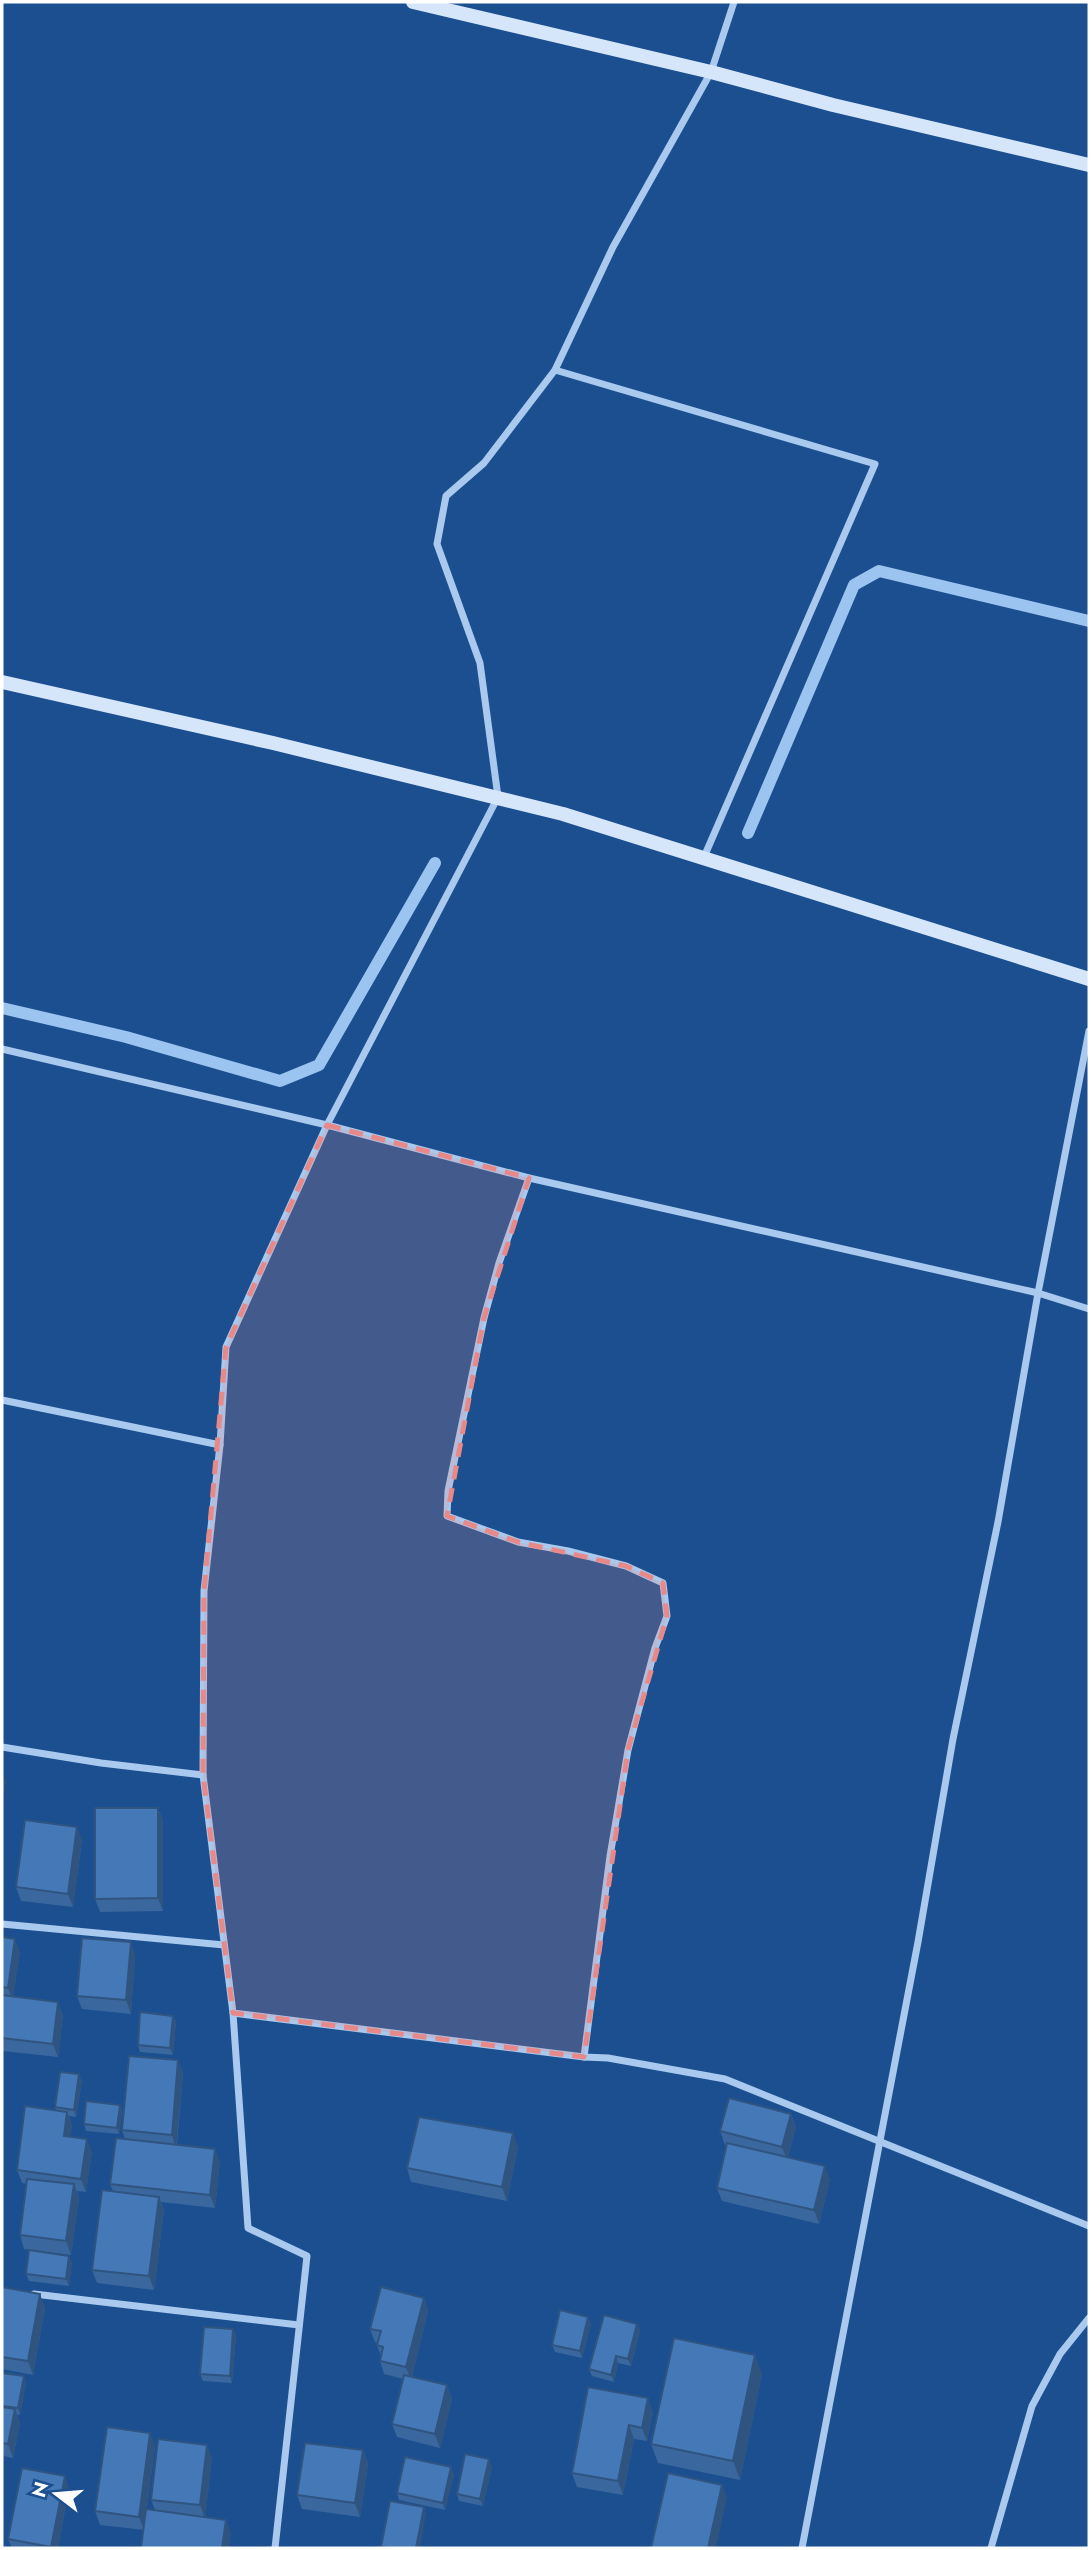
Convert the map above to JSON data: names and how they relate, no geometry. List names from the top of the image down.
{
  "north": "left"
}
